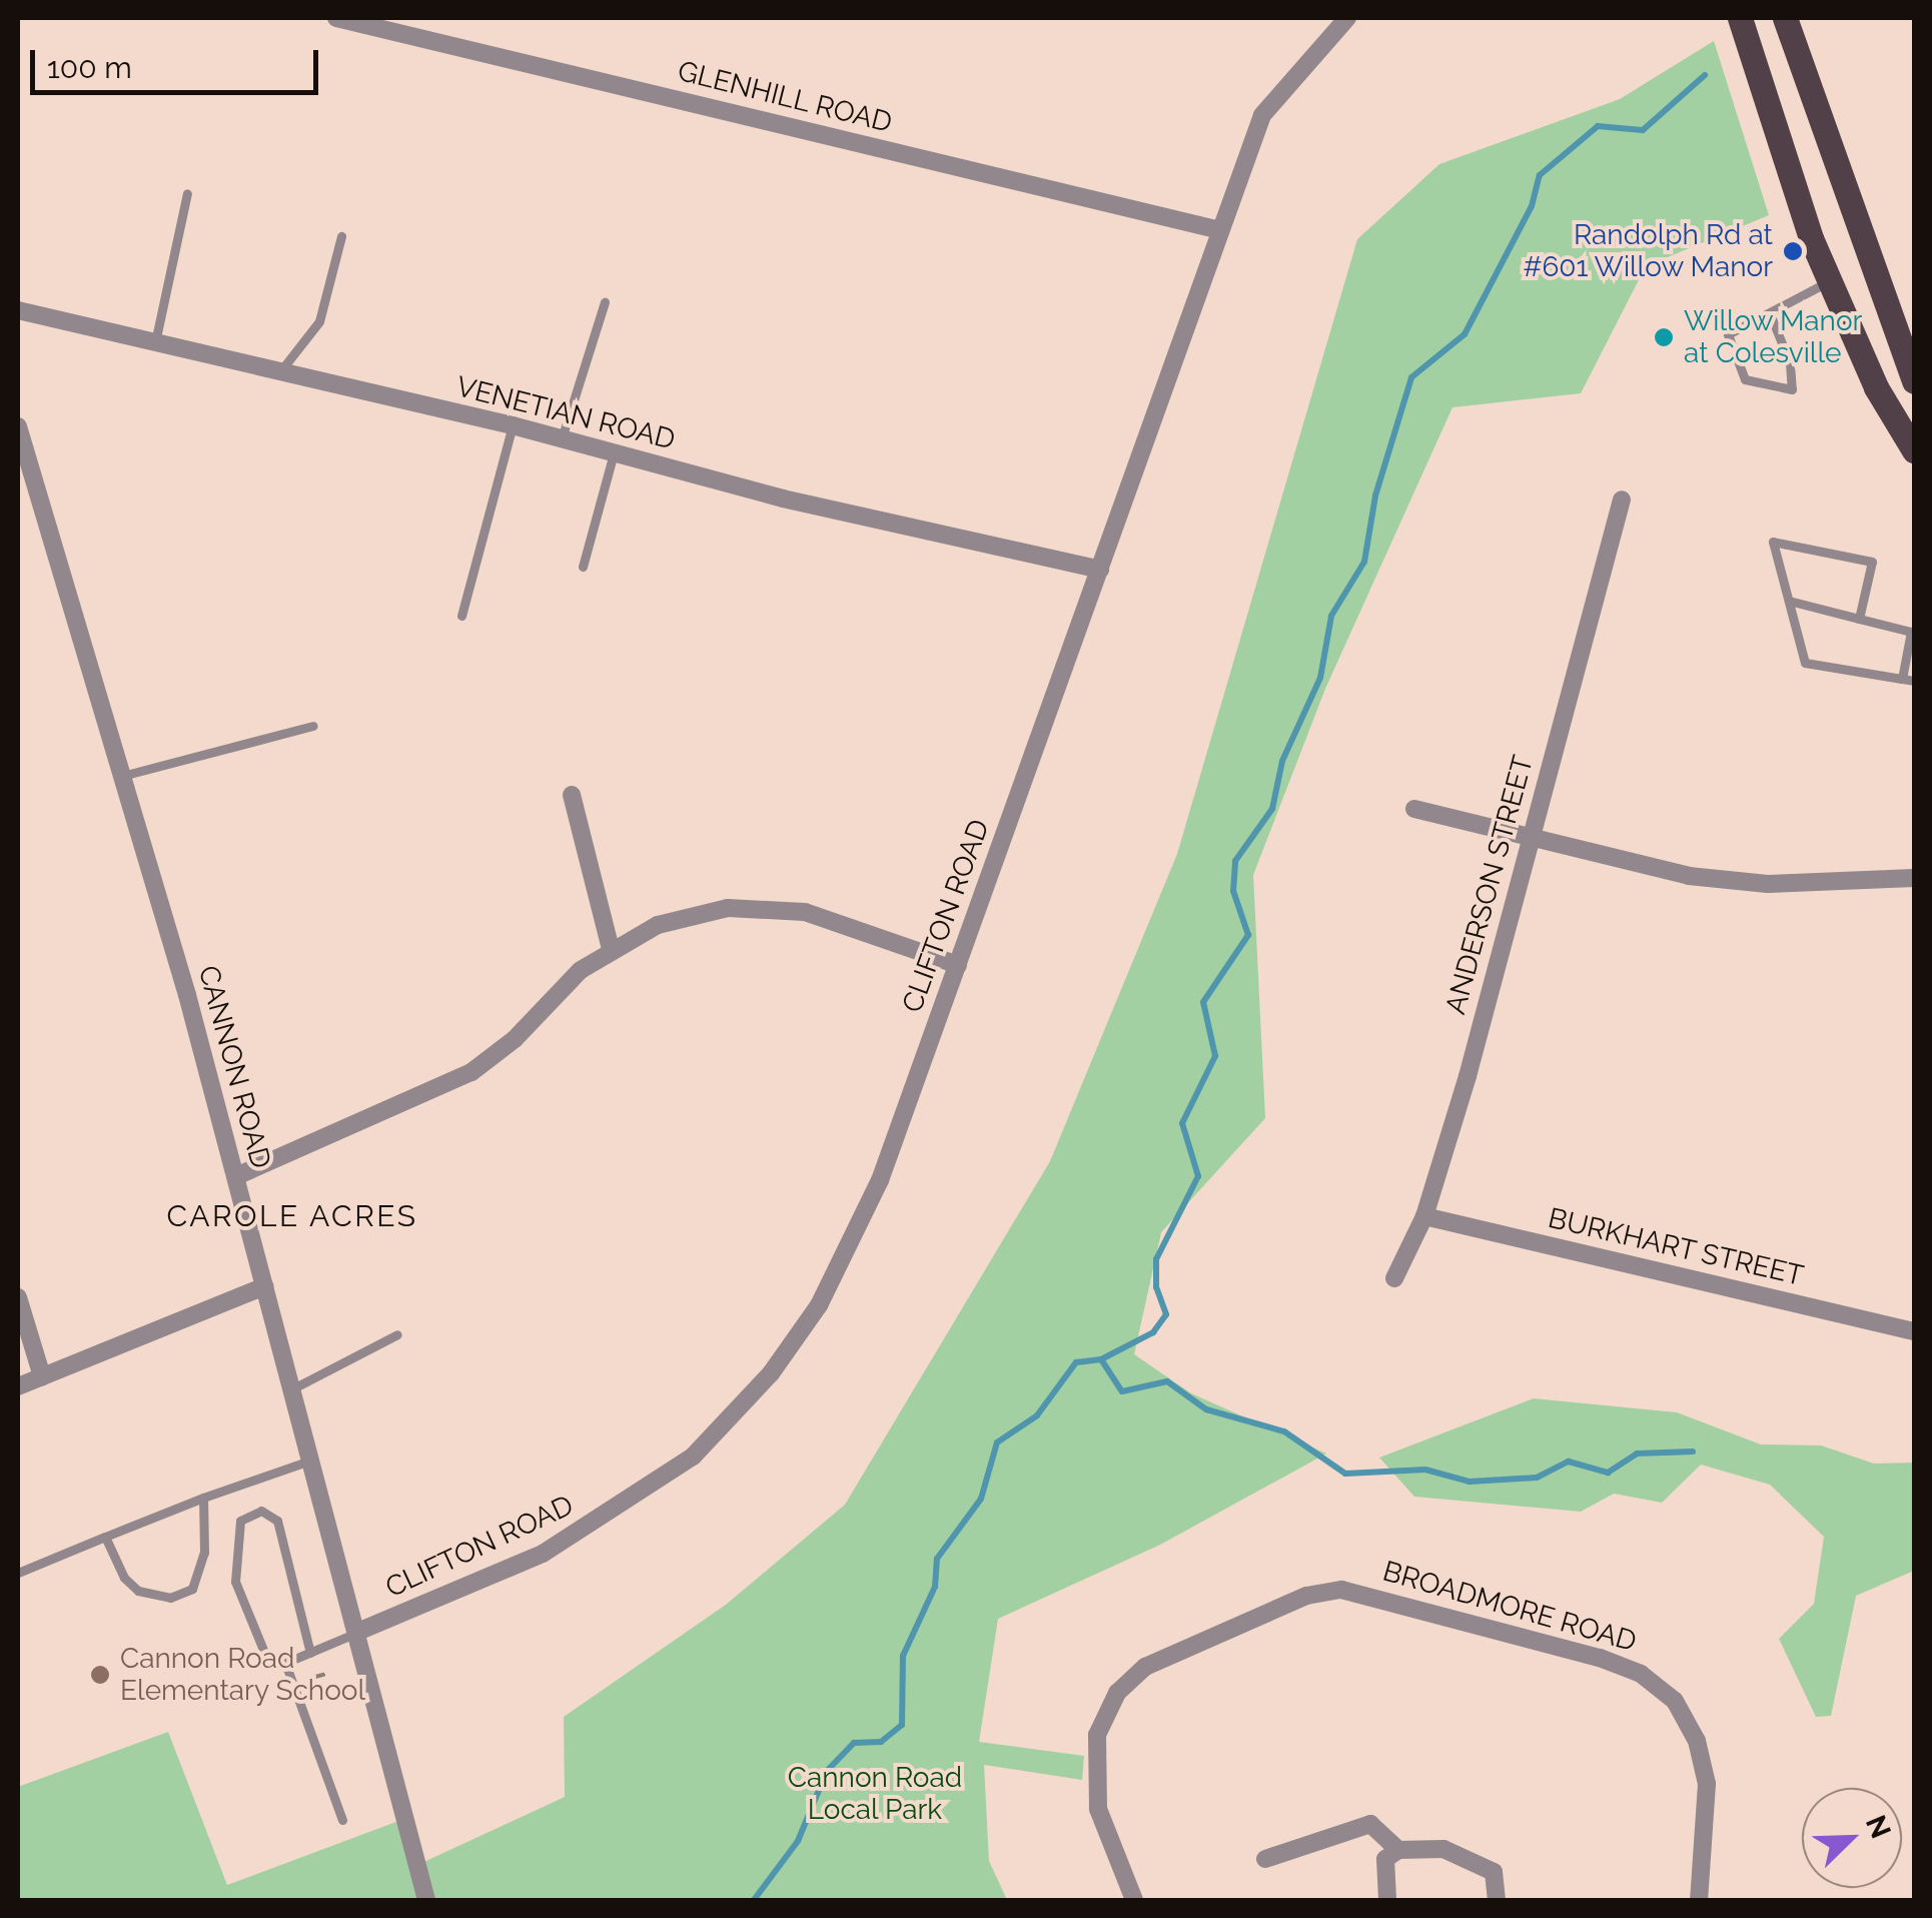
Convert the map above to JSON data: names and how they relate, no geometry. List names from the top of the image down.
{
  "streets": {
    "street": [
      "GLENHILL ROAD",
      "VENETIAN ROAD",
      "ANDERSON STREET",
      "CLIFTON ROAD",
      "CANNON ROAD",
      "BURKHART STREET",
      "BROADMORE ROAD"
    ]
  },
  "crossings": [
    ["GLENHILL ROAD", "CLIFTON ROAD"],
    ["VENETIAN ROAD", "CLIFTON ROAD"],
    ["ANDERSON STREET", "BURKHART STREET"],
    ["CLIFTON ROAD", "CANNON ROAD"]
  ],
  "districts": ["CAROLE ACRES"],
  "parks": ["Cannon Road Local Park"],
  "places": ["Randolph Rd at #601 Willow Manor", "Willow Manor at Colesville", "Cannon Road Elementary School"],
  "scale_bar": "100 m",
  "north": "top right"
}
